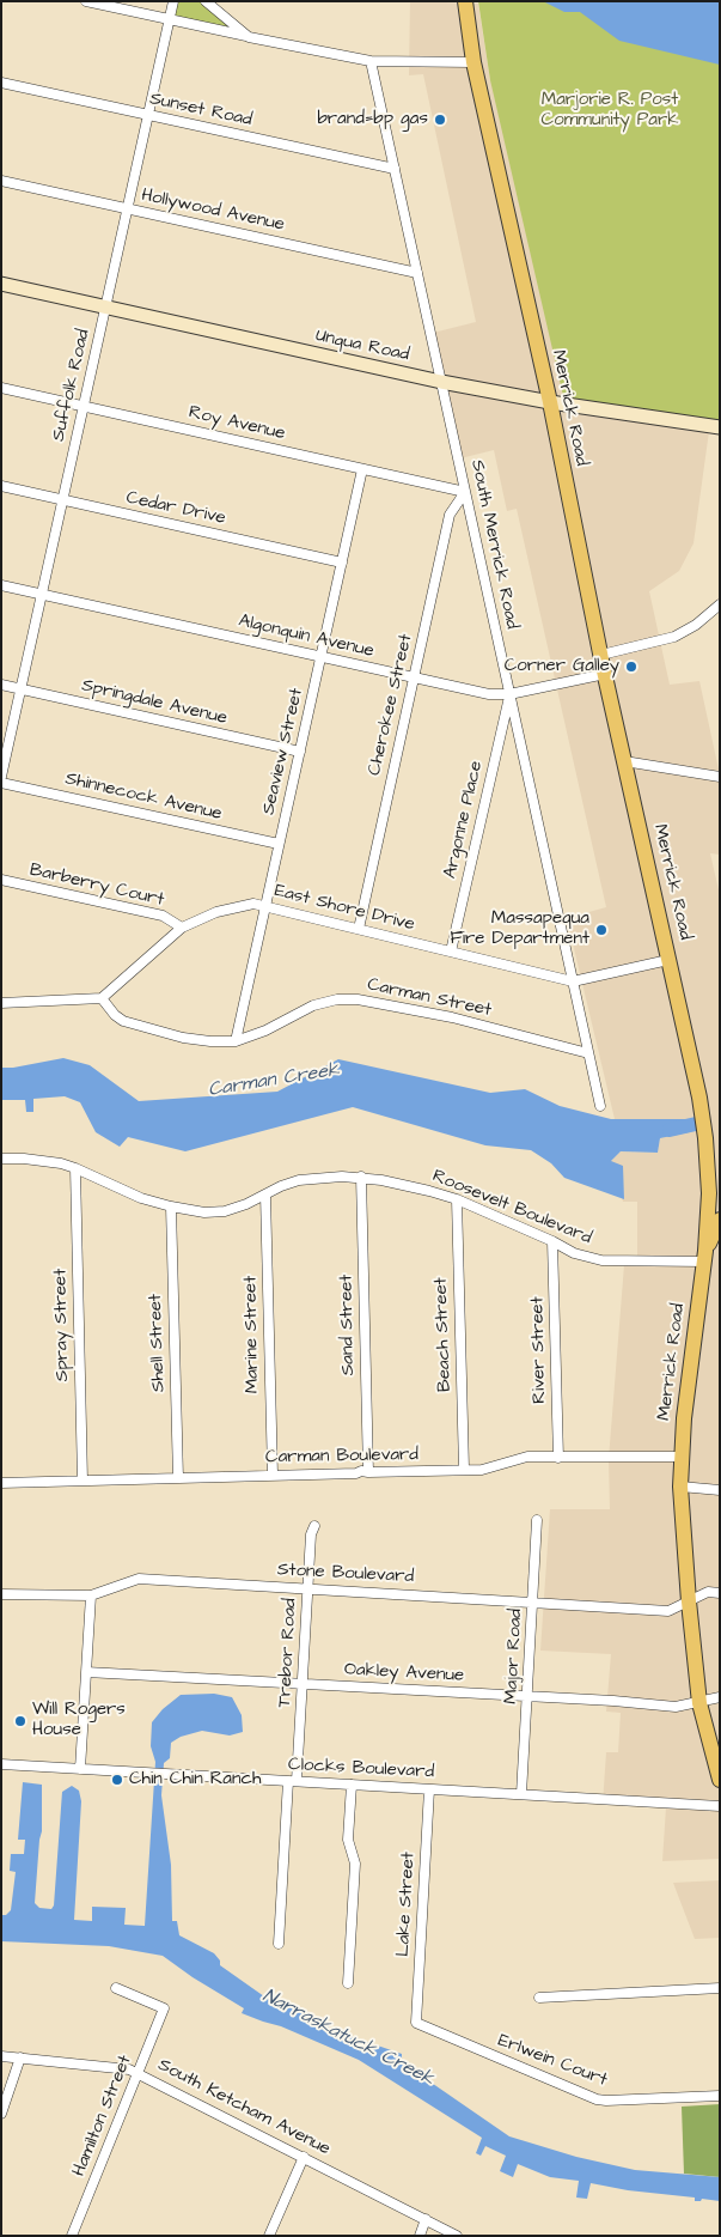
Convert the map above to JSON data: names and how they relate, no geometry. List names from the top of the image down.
{
  "streets": {
    "main road": ["Merrick Road"],
    "street": [
      "Sunset Road",
      "Hollywood Avenue",
      "Unqua Road",
      "Suffolk Road",
      "Roy Avenue",
      "Cedar Drive",
      "South Merrick Road",
      "Algonquin Avenue",
      "Springdale Avenue",
      "Cherokee Street",
      "Seaview Street",
      "Shinnecock Avenue",
      "Argonne Place",
      "Barberry Court",
      "East Shore Drive",
      "Carman Street",
      "Roosevelt Boulevard",
      "Spray Street",
      "Sand Street",
      "Marine Street",
      "Beach Street",
      "Shell Street",
      "River Street",
      "Carman Boulevard",
      "Stone Boulevard",
      "Trebor Road",
      "Major Road",
      "Oakley Avenue",
      "Clocks Boulevard",
      "Lake Street",
      "Erlwein Court",
      "South Ketcham Avenue",
      "Hamilton Street"
    ]
  },
  "crossings": [
    ["Sunset Road", "Suffolk Road"],
    ["Sunset Road", "South Merrick Road"],
    ["Hollywood Avenue", "Suffolk Road"],
    ["Hollywood Avenue", "South Merrick Road"],
    ["Unqua Road", "Suffolk Road"],
    ["Unqua Road", "Merrick Road"],
    ["Unqua Road", "South Merrick Road"],
    ["Suffolk Road", "Roy Avenue"],
    ["Suffolk Road", "Cedar Drive"],
    ["Suffolk Road", "Algonquin Avenue"],
    ["Suffolk Road", "Springdale Avenue"],
    ["Merrick Road", "Algonquin Avenue"],
    ["Merrick Road", "East Shore Drive"],
    ["Merrick Road", "Roosevelt Boulevard"],
    ["Merrick Road", "Carman Boulevard"],
    ["Merrick Road", "Stone Boulevard"],
    ["Merrick Road", "Oakley Avenue"],
    ["Roy Avenue", "South Merrick Road"],
    ["Roy Avenue", "Cherokee Street"],
    ["Roy Avenue", "Seaview Street"],
    ["Cedar Drive", "Seaview Street"],
    ["South Merrick Road", "Algonquin Avenue"],
    ["South Merrick Road", "Cherokee Street"],
    ["South Merrick Road", "Argonne Place"],
    ["South Merrick Road", "East Shore Drive"],
    ["South Merrick Road", "Carman Street"],
    ["Algonquin Avenue", "Cherokee Street"],
    ["Algonquin Avenue", "Seaview Street"],
    ["Algonquin Avenue", "Argonne Place"],
    ["Springdale Avenue", "Seaview Street"],
    ["Cherokee Street", "East Shore Drive"],
    ["Seaview Street", "Shinnecock Avenue"],
    ["Seaview Street", "East Shore Drive"],
    ["Seaview Street", "Carman Street"],
    ["Argonne Place", "East Shore Drive"],
    ["Barberry Court", "East Shore Drive"],
    ["East Shore Drive", "Carman Street"],
    ["Roosevelt Boulevard", "Spray Street"],
    ["Roosevelt Boulevard", "Sand Street"],
    ["Roosevelt Boulevard", "Marine Street"],
    ["Roosevelt Boulevard", "Beach Street"],
    ["Roosevelt Boulevard", "Shell Street"],
    ["Roosevelt Boulevard", "River Street"],
    ["Spray Street", "Carman Boulevard"],
    ["Sand Street", "Carman Boulevard"],
    ["Marine Street", "Carman Boulevard"],
    ["Beach Street", "Carman Boulevard"],
    ["Shell Street", "Carman Boulevard"],
    ["River Street", "Carman Boulevard"],
    ["Stone Boulevard", "Trebor Road"],
    ["Stone Boulevard", "Major Road"],
    ["Trebor Road", "Oakley Avenue"],
    ["Trebor Road", "Clocks Boulevard"],
    ["Major Road", "Oakley Avenue"],
    ["Major Road", "Clocks Boulevard"],
    ["Clocks Boulevard", "Lake Street"],
    ["Lake Street", "Erlwein Court"],
    ["South Ketcham Avenue", "Hamilton Street"]
  ],
  "water": ["Carman Creek", "Narraskatuck Creek"],
  "parks": ["Marjorie R. Post Community Park"],
  "places": [
    "brand=bp gas",
    "Corner Galley",
    "Massapequa Fire Department",
    "Will Rogers House",
    "Chin Chin Ranch"
  ]
}
